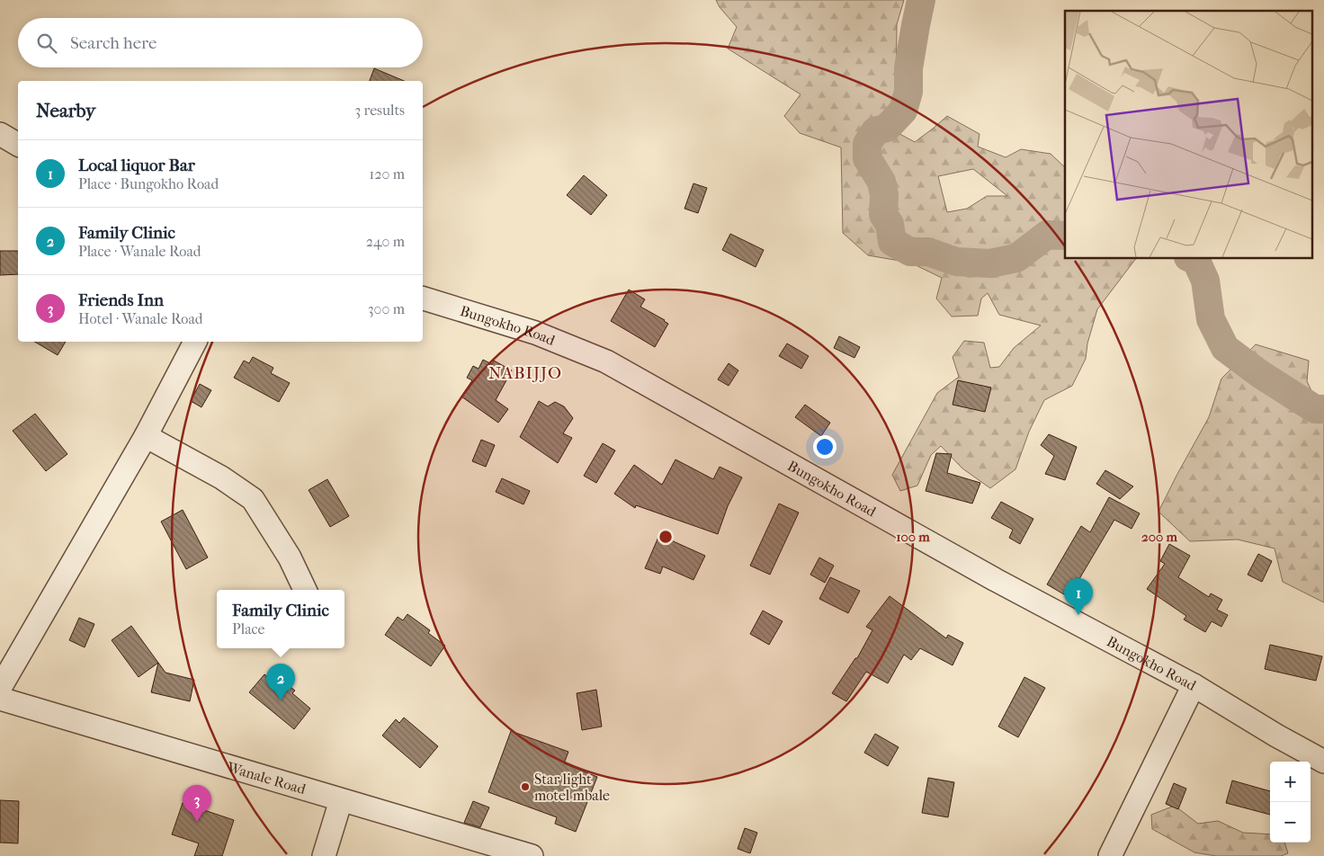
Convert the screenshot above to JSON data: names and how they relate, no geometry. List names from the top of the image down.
{
  "streets": {
    "street": ["Bungokho Road", "Wanale Road"]
  },
  "districts": ["NABIJJO"],
  "places": ["Star light motel mbale"],
  "page": {
    "search": "Search here",
    "heading": ["Nearby", "3 results"],
    "list": [
      {
        "mark": "1",
        "name": "Local liquor Bar",
        "note": "Place · Bungokho Road",
        "value": "120 m"
      },
      {
        "mark": "2",
        "name": "Family Clinic",
        "note": "Place · Wanale Road",
        "value": "240 m"
      },
      {
        "mark": "3",
        "name": "Friends Inn",
        "note": "Hotel · Wanale Road",
        "value": "300 m"
      }
    ],
    "pins": ["1", "2", "3"],
    "popup": ["Family Clinic", "Place"],
    "map_buttons": ["+", "−"]
  },
  "rings": ["100 m", "200 m"]
}
